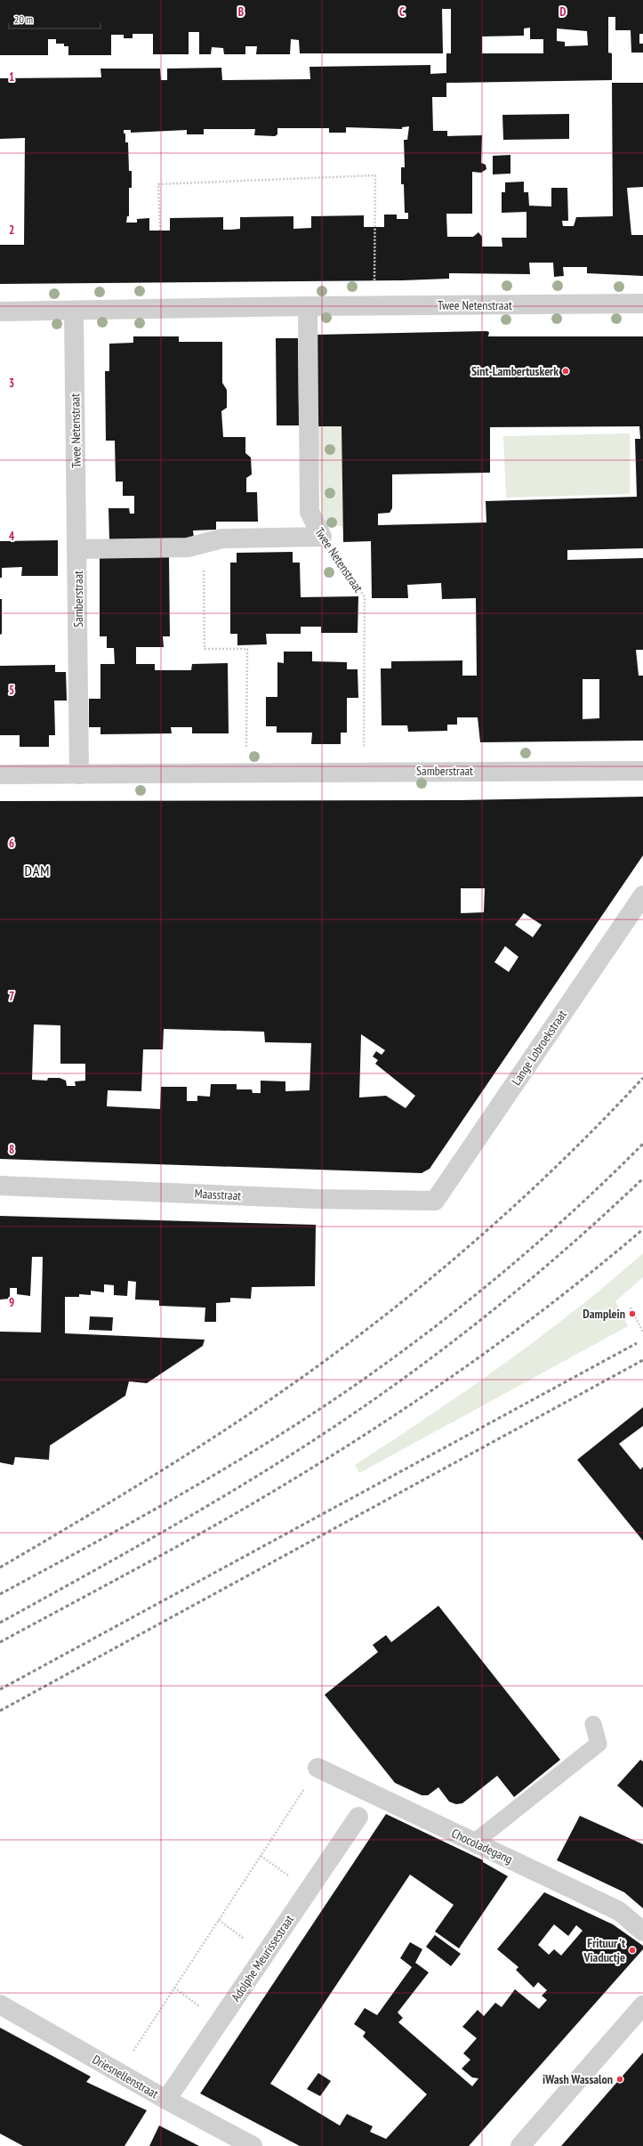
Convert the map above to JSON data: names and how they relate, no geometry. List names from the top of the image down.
{
  "streets": {
    "street": [
      "Twee Netenstraat",
      "Samberstraat",
      "Lange Lobroekstraat",
      "Maasstraat",
      "Chocoladegang",
      "Adolphe Meurissestraat",
      "Driesnellenstraat"
    ]
  },
  "crossings": [
    ["Twee Netenstraat", "Samberstraat"],
    ["Lange Lobroekstraat", "Maasstraat"],
    ["Adolphe Meurissestraat", "Driesnellenstraat"]
  ],
  "districts": ["DAM"],
  "places": [
    "Sint-Lambertuskerk",
    "Damplein",
    "Frituur 't Viaductje",
    "iWash Wassalon"
  ],
  "scale_bar": "20 m",
  "grid": {
    "columns": ["B", "C", "D"],
    "rows": [
      "1",
      "2",
      "3",
      "4",
      "5",
      "6",
      "7",
      "8",
      "9"
    ]
  }
}
